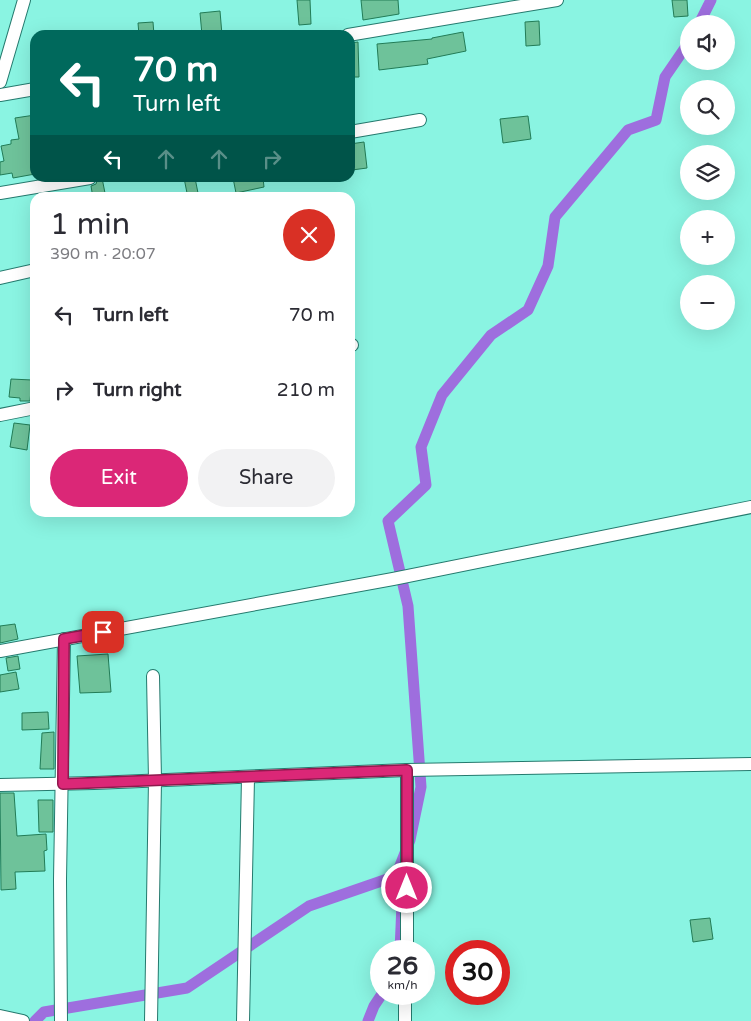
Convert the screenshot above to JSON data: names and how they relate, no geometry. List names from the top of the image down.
{
  "page": {
    "map_buttons": ["+", "−"],
    "turn": ["70 m", "Turn left"],
    "heading": ["1 min", "390 m · 20:07"],
    "list": [
      {
        "name": "Turn left",
        "value": "70 m"
      },
      {
        "name": "Turn right",
        "value": "210 m"
      }
    ],
    "buttons": ["Exit", "Share"],
    "speed": "26 km/h",
    "limit": "30"
  }
}
